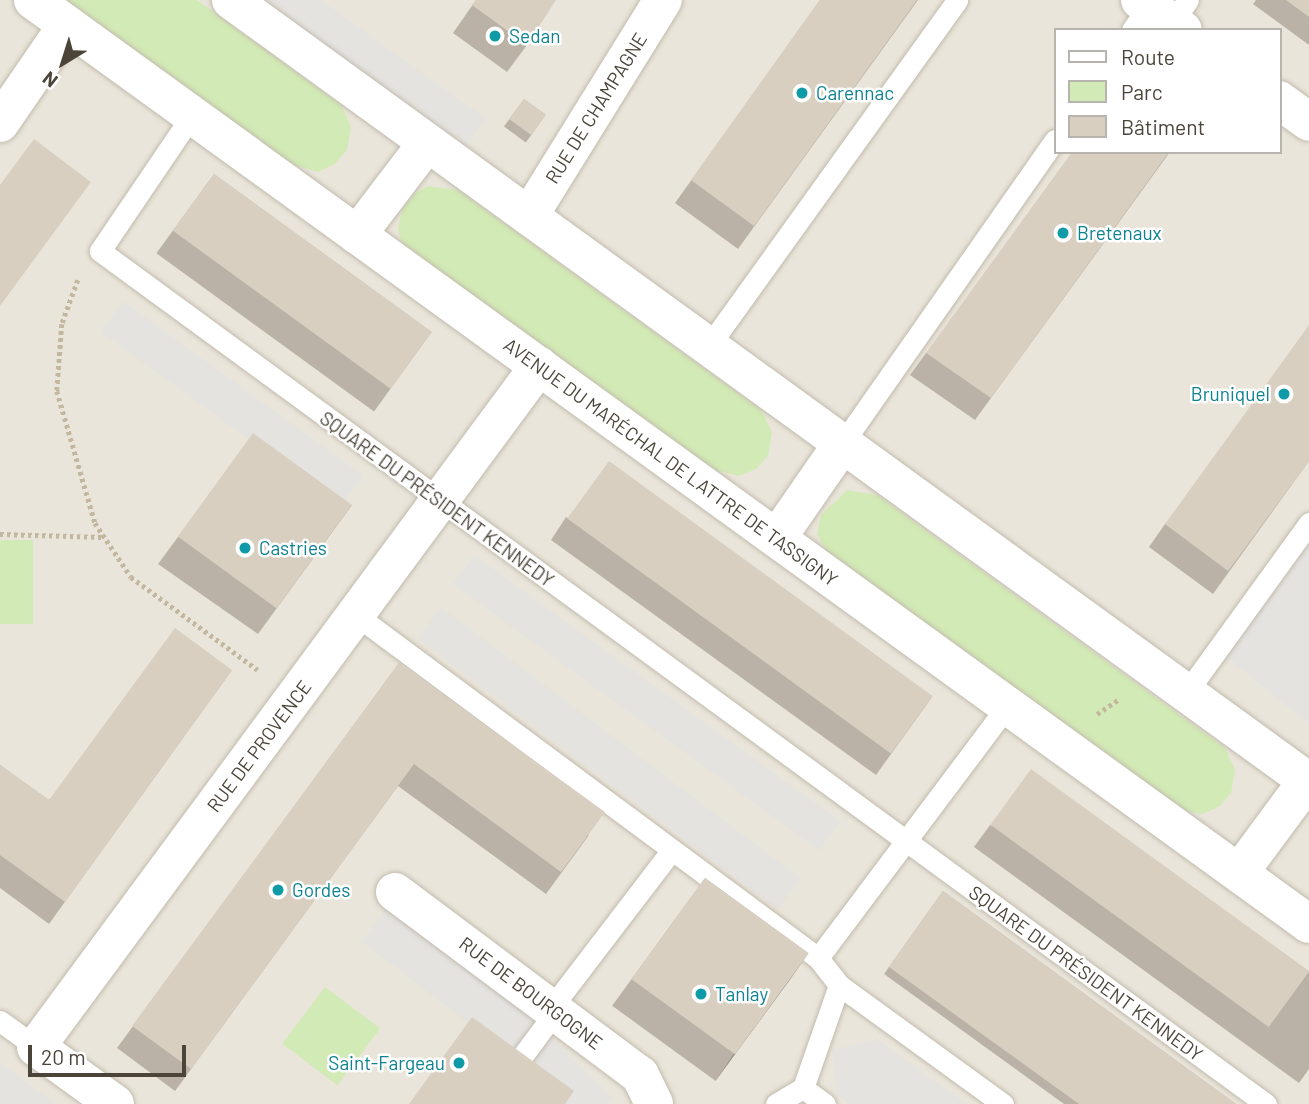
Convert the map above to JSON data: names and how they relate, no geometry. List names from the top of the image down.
{
  "streets": {
    "street": [
      "RUE DE CHAMPAGNE",
      "AVENUE DU MARÉCHAL DE LATTRE DE TASSIGNY",
      "RUE DE PROVENCE",
      "RUE DE BOURGOGNE"
    ],
    "lane": ["SQUARE DU PRÉSIDENT KENNEDY"]
  },
  "crossings": [
    ["AVENUE DU MARÉCHAL DE LATTRE DE TASSIGNY", "RUE DE PROVENCE"],
    ["SQUARE DU PRÉSIDENT KENNEDY", "RUE DE PROVENCE"]
  ],
  "places": [
    "Sedan",
    "Carennac",
    "Bretenaux",
    "Bruniquel",
    "Castries",
    "Gordes",
    "Tanlay",
    "Saint-Fargeau"
  ],
  "legend": ["Route", "Parc", "Bâtiment"],
  "scale_bar": "20 m",
  "north": "bottom left"
}
